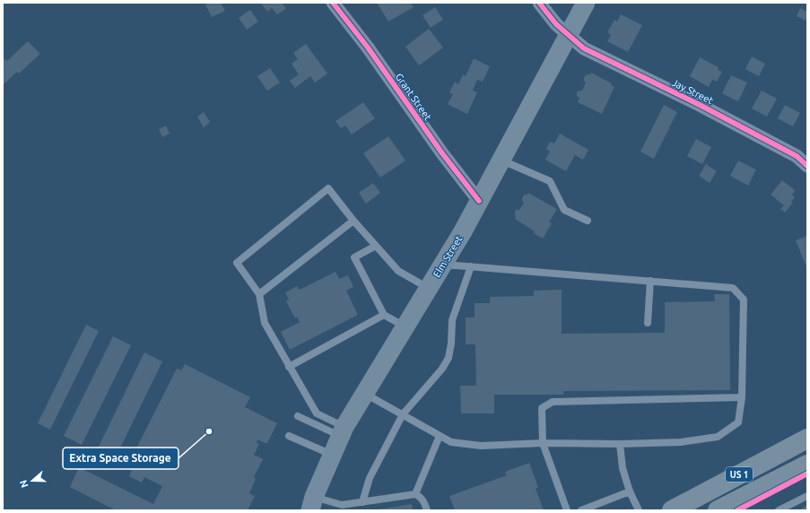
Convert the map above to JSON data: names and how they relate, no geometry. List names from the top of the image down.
{
  "streets": {
    "main road": ["Elm Street", "US 1"],
    "street": ["Jay Street", "Grant Street"]
  },
  "crossings": [
    ["Jay Street", "Elm Street"],
    ["Grant Street", "Elm Street"]
  ],
  "places": ["Extra Space Storage"],
  "north": "left"
}
